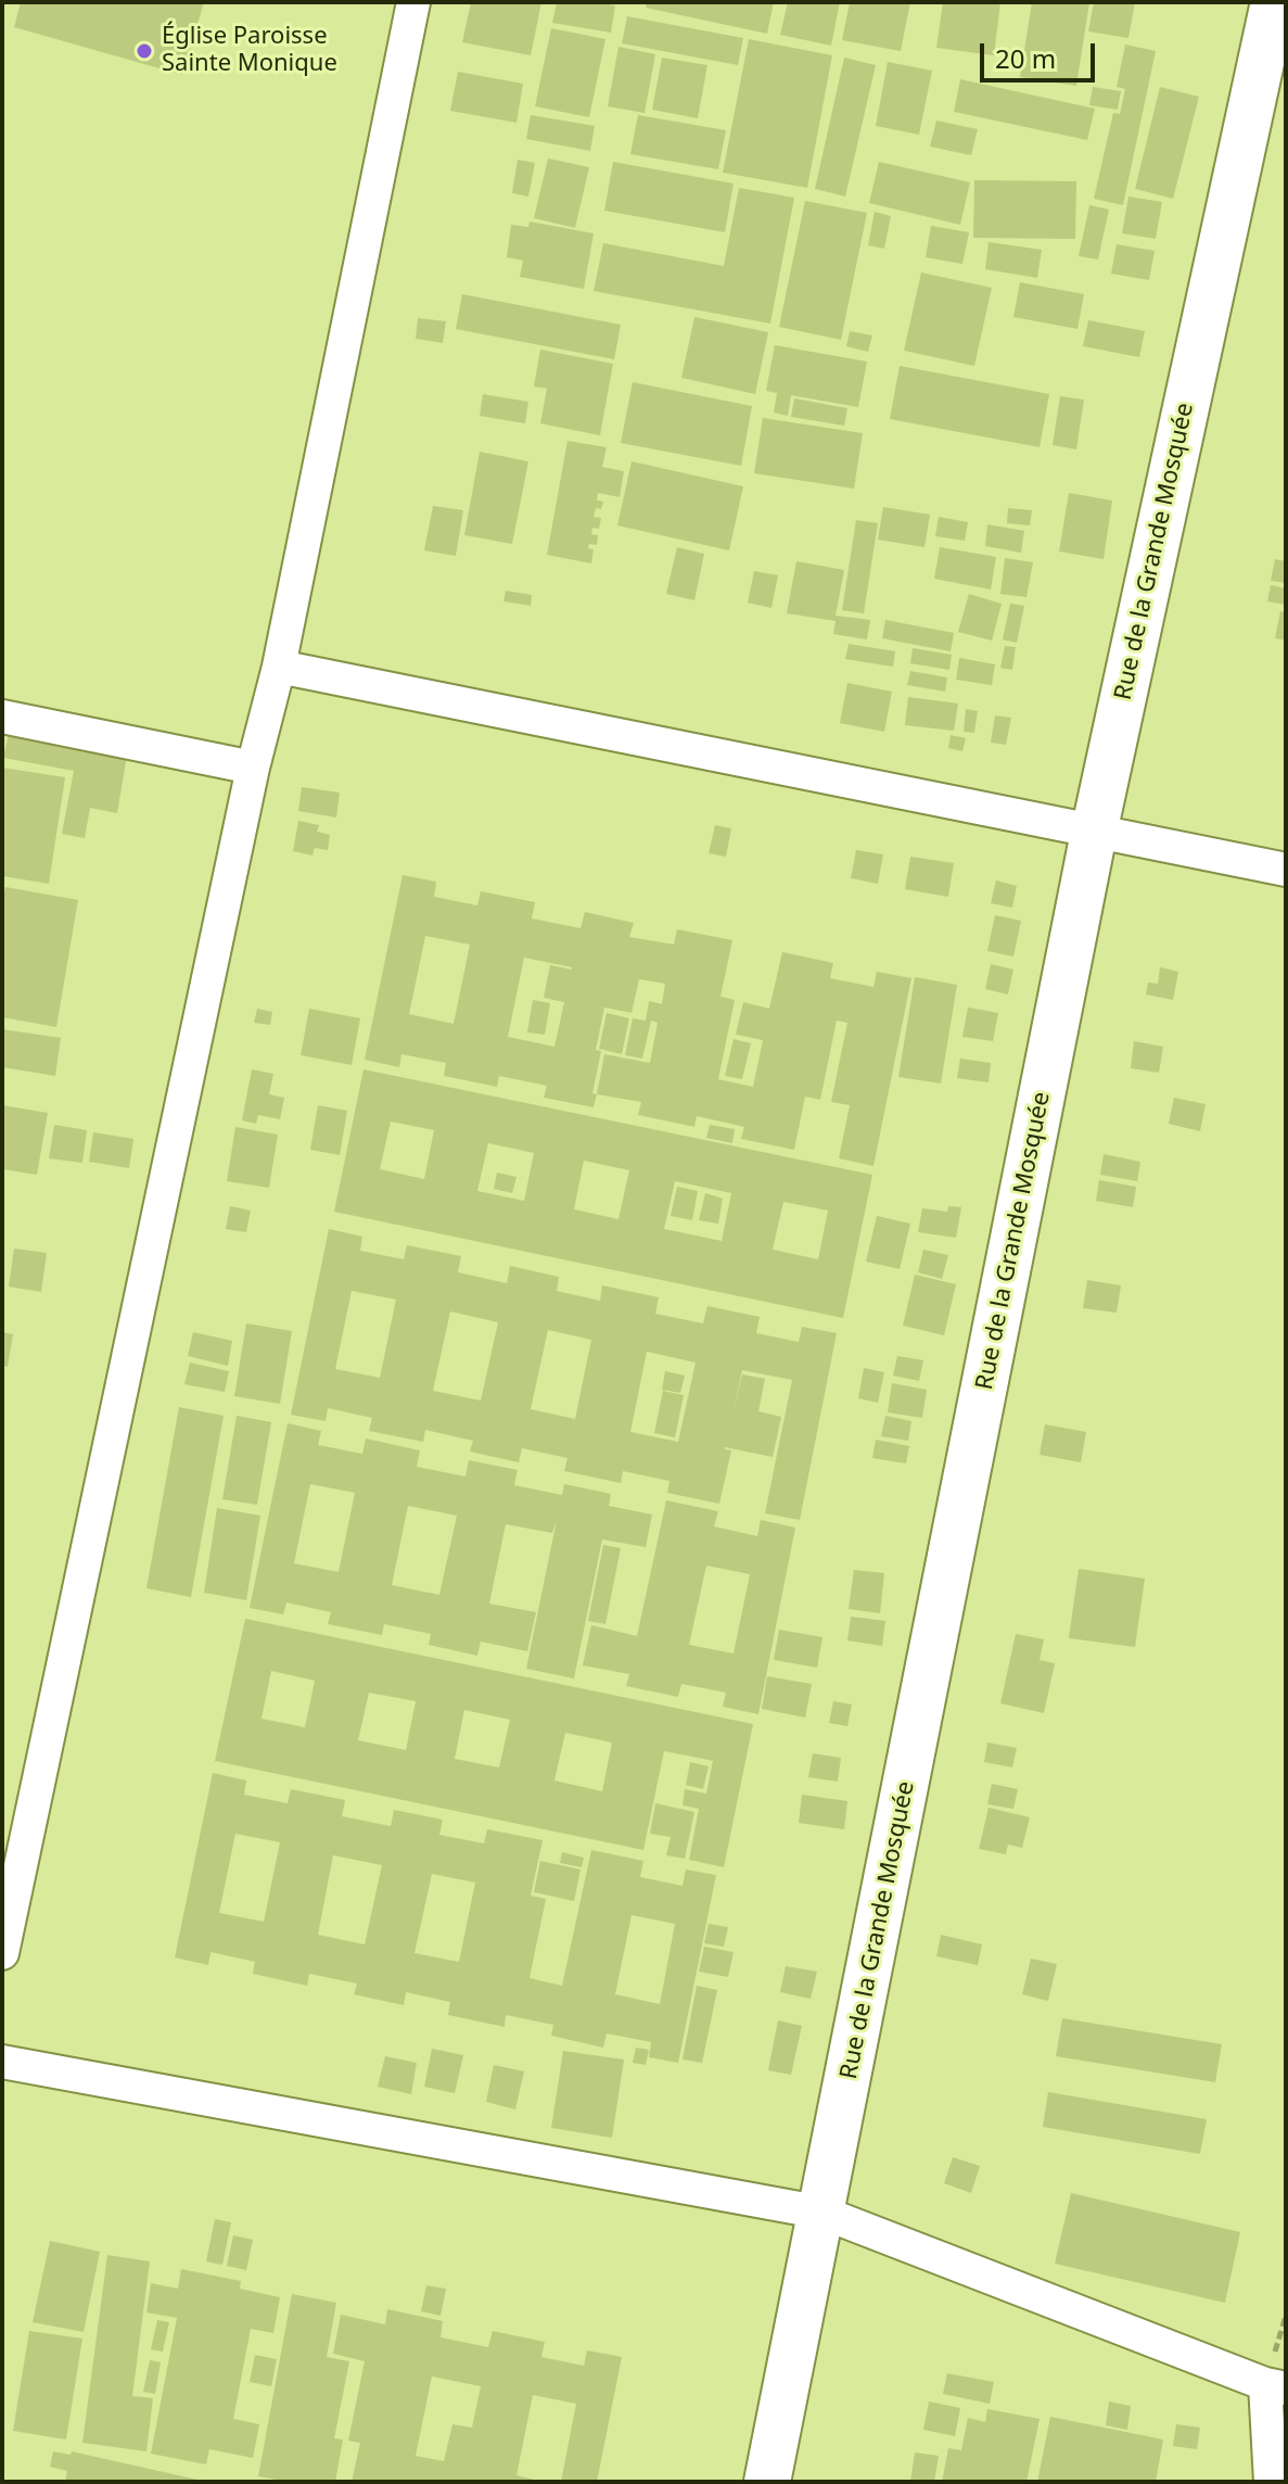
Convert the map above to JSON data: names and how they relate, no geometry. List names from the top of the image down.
{
  "streets": {
    "street": ["Rue de la Grande Mosquée"]
  },
  "places": ["Église Paroisse Sainte Monique"],
  "scale_bar": "20 m"
}
